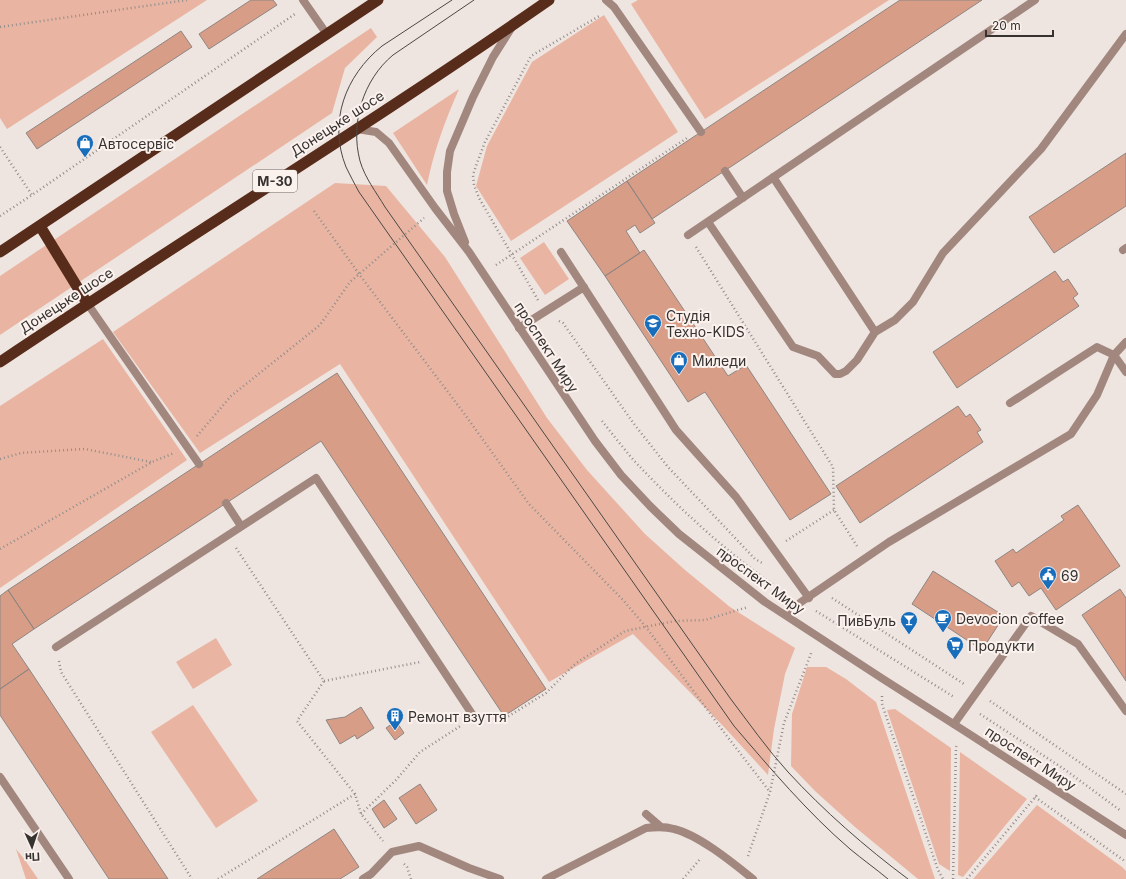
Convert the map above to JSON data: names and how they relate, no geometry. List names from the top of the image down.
{
  "streets": {
    "highway": ["Донецьке шосе", "М-30"],
    "street": ["проспект Миру"]
  },
  "crossings": [
    ["Донецьке шосе", "проспект Миру"]
  ],
  "places": {
    "shop": ["Автосервіс", "Миледи"],
    "school or university": ["Студія Техно-KIDS"],
    "public building": ["69"],
    "cafe": ["Devocion coffee"],
    "bar": ["ПивБуль"],
    "supermarket": ["Продукти"],
    "building": ["Ремонт взуття"]
  },
  "scale_bar": "20 m",
  "north": "bottom"
}
